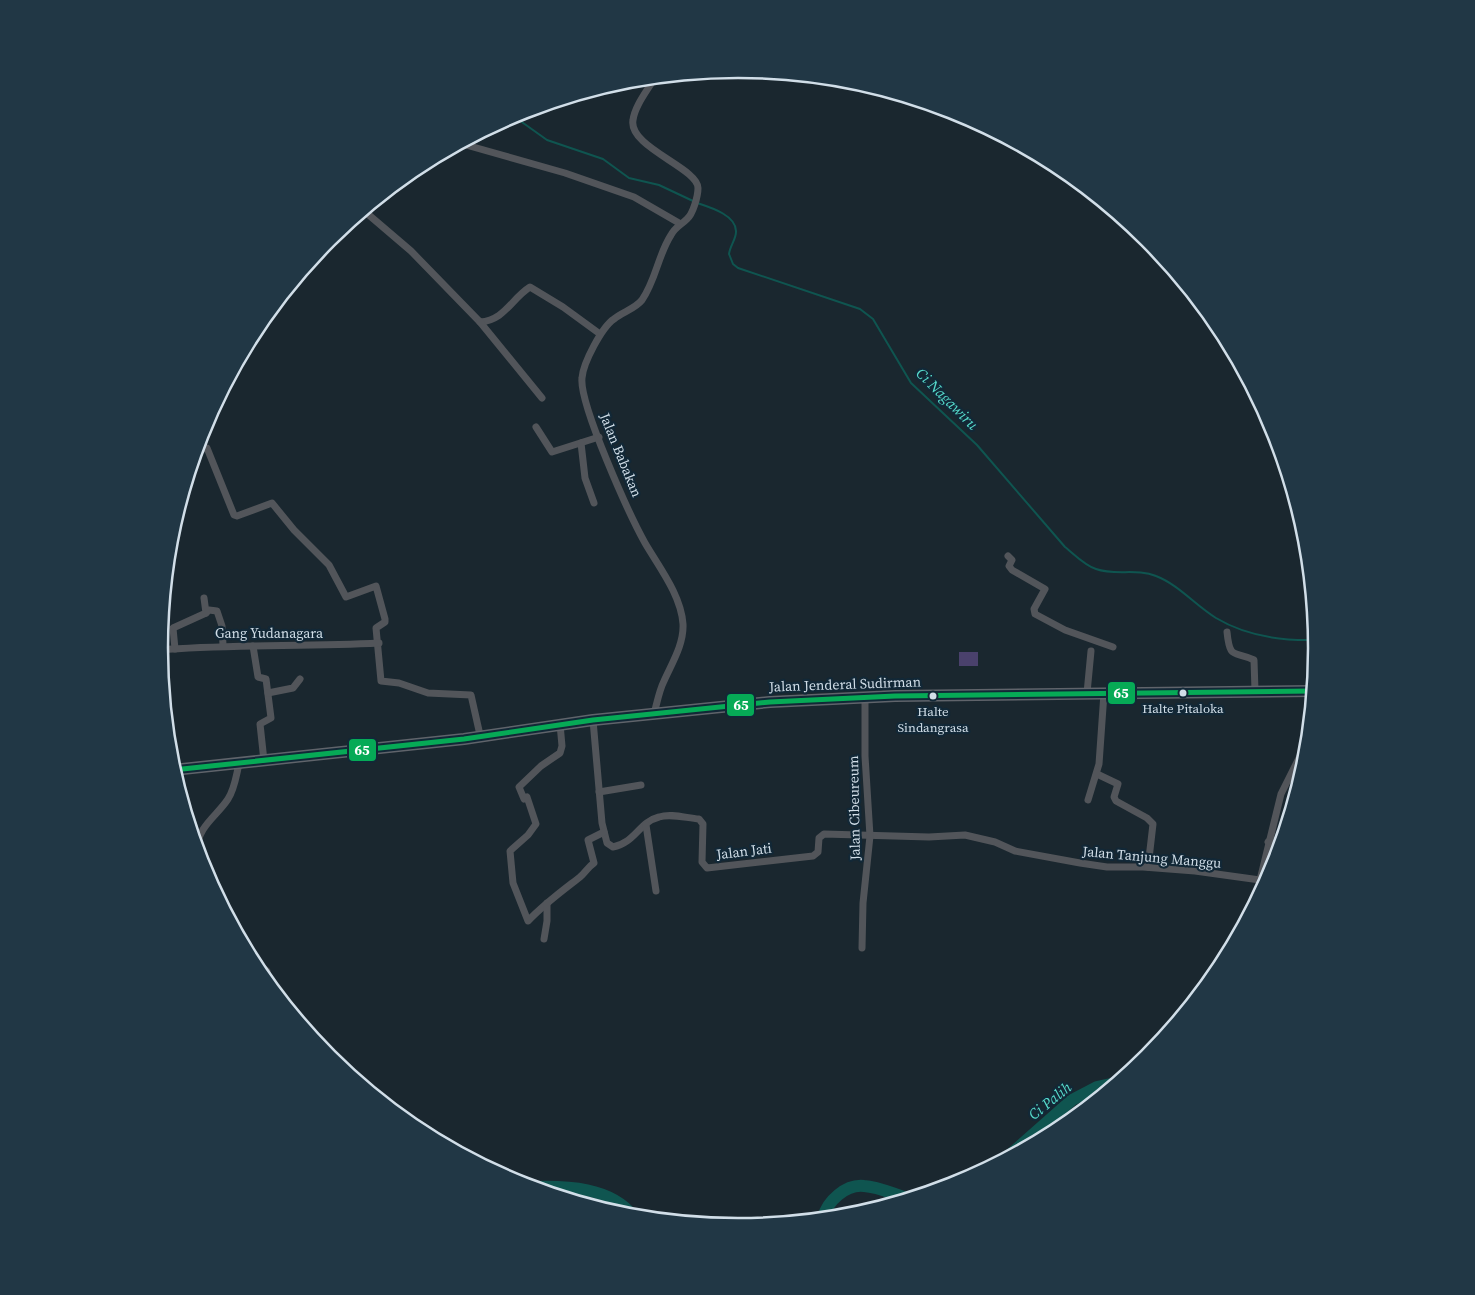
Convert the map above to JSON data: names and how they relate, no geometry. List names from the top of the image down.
{
  "streets": {
    "highway": ["Jalan Jenderal Sudirman"],
    "street": [
      "Jalan Babakan",
      "Gang Yudanagara",
      "Jalan Cibeureum",
      "Jalan Jati",
      "Jalan Tanjung Manggu"
    ]
  },
  "crossings": [
    ["Jalan Babakan", "Jalan Jenderal Sudirman"],
    ["Jalan Jenderal Sudirman", "Jalan Cibeureum"],
    ["Jalan Cibeureum", "Jalan Jati"],
    ["Jalan Cibeureum", "Jalan Tanjung Manggu"],
    ["Jalan Jati", "Jalan Tanjung Manggu"]
  ],
  "water": ["Ci Nagawiru", "Ci Palih"],
  "places": ["Halte Pitaloka", "Halte Sindangrasa"],
  "lines": ["transit line 65"]
}
